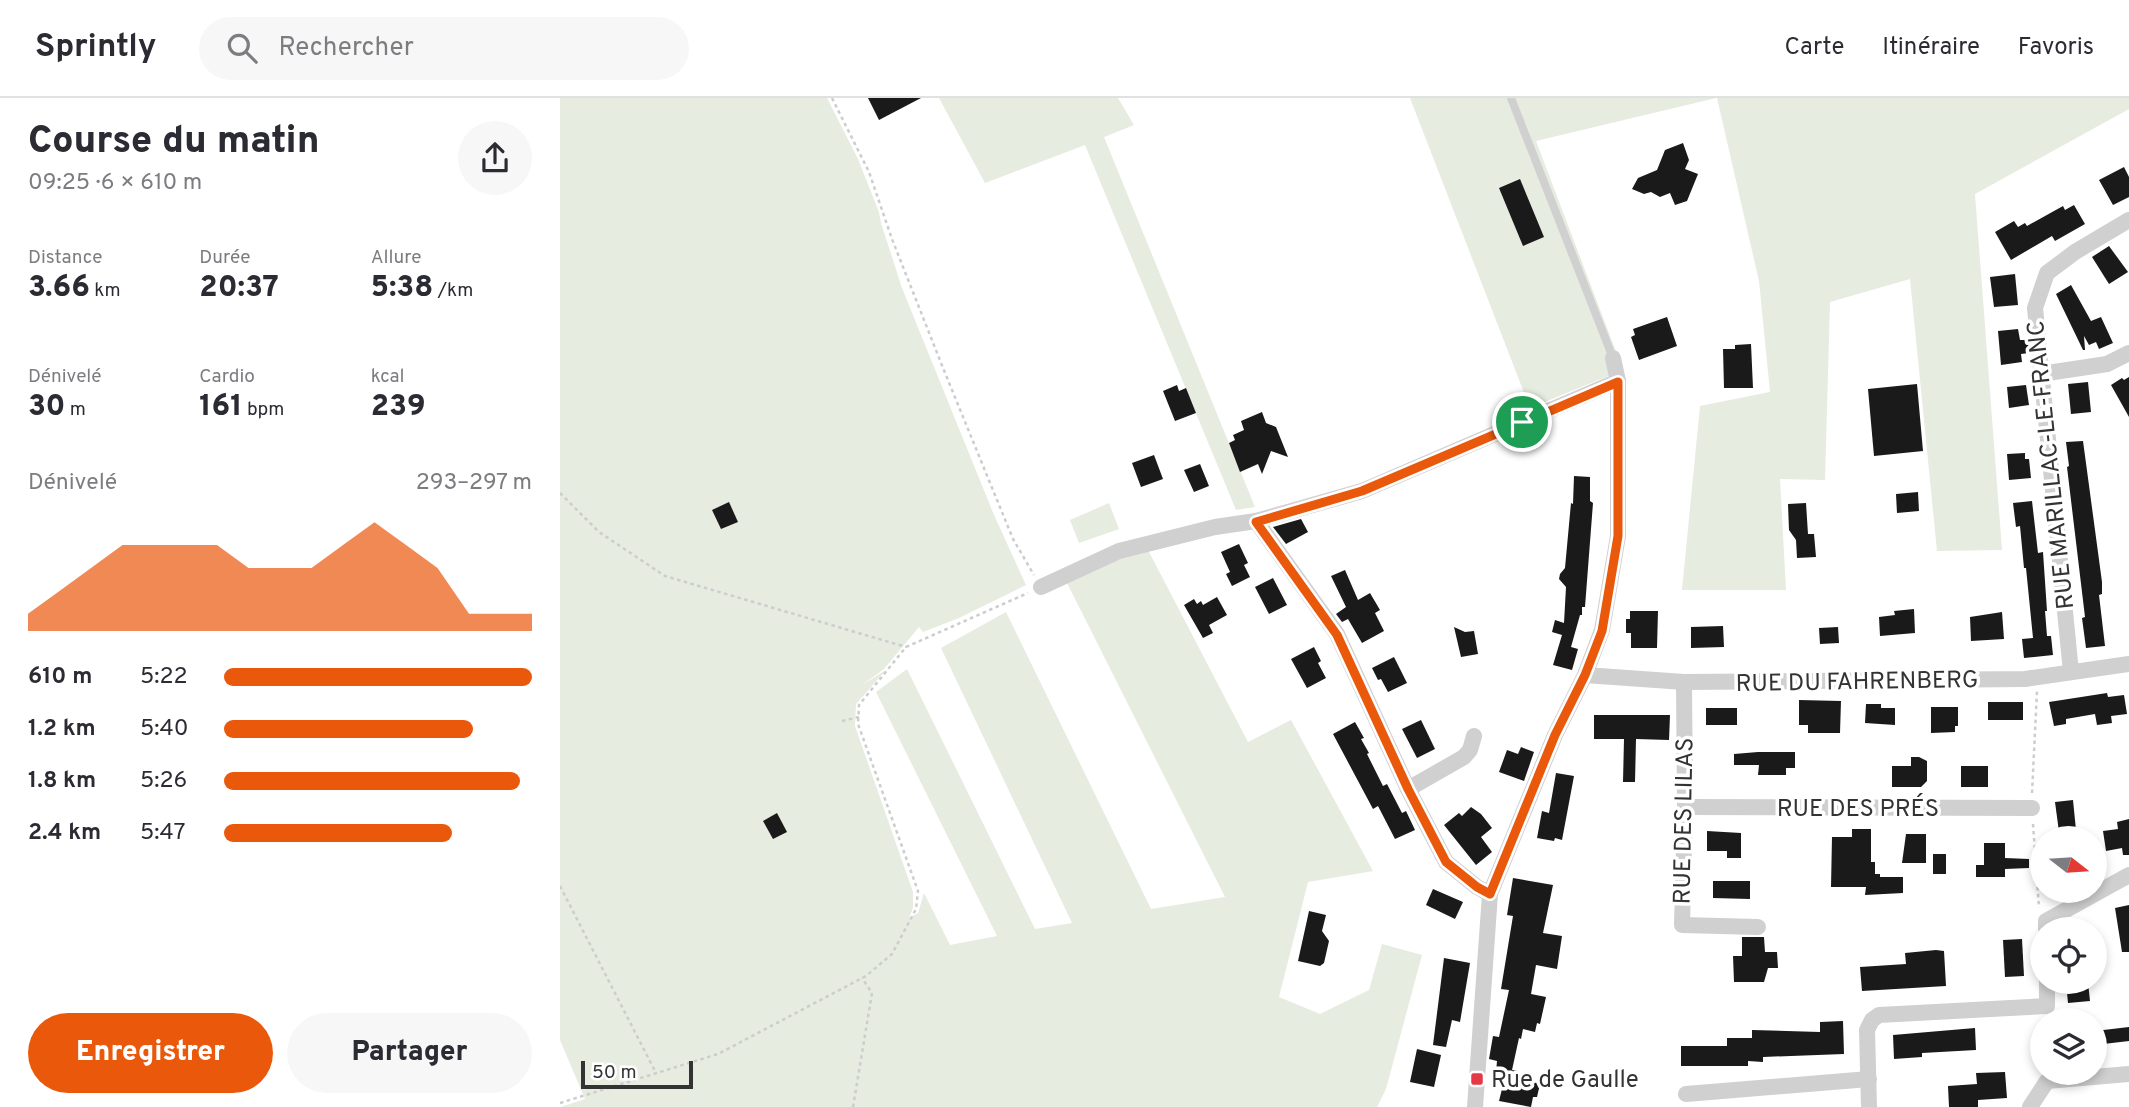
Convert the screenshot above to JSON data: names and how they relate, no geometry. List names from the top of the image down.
{
  "streets": {
    "street": [
      "RUE MARILLAC-LE-FRANC",
      "RUE DU FAHRENBERG",
      "RUE DES PRÉS",
      "RUE DES LILAS"
    ]
  },
  "crossings": [
    ["RUE MARILLAC-LE-FRANC", "RUE DU FAHRENBERG"],
    ["RUE DU FAHRENBERG", "RUE DES LILAS"],
    ["RUE DES PRÉS", "RUE DES LILAS"]
  ],
  "places": {
    "transit": ["Rue de Gaulle"]
  },
  "scale_bar": "50 m",
  "north": "right",
  "page": {
    "header": "Sprintly",
    "search": "Rechercher",
    "nav": ["Carte", "Itinéraire", "Favoris"],
    "heading": ["Course du matin", "09:25 · 6 × 610 m"],
    "stats": [
      ["Distance", "3.66 km"],
      ["Durée", "20:37"],
      ["Allure", "5:38 /km"],
      ["Dénivelé", "30 m"],
      ["Cardio", "161 bpm"],
      ["kcal", "239"]
    ],
    "chart": ["Dénivelé", "293–297 m"],
    "list": [
      {
        "name": "610 m",
        "note": "5:22"
      },
      {
        "name": "1.2 km",
        "note": "5:40"
      },
      {
        "name": "1.8 km",
        "note": "5:26"
      },
      {
        "name": "2.4 km",
        "note": "5:47"
      }
    ],
    "buttons": ["Enregistrer", "Partager"],
    "scale": "50 m"
  }
}
